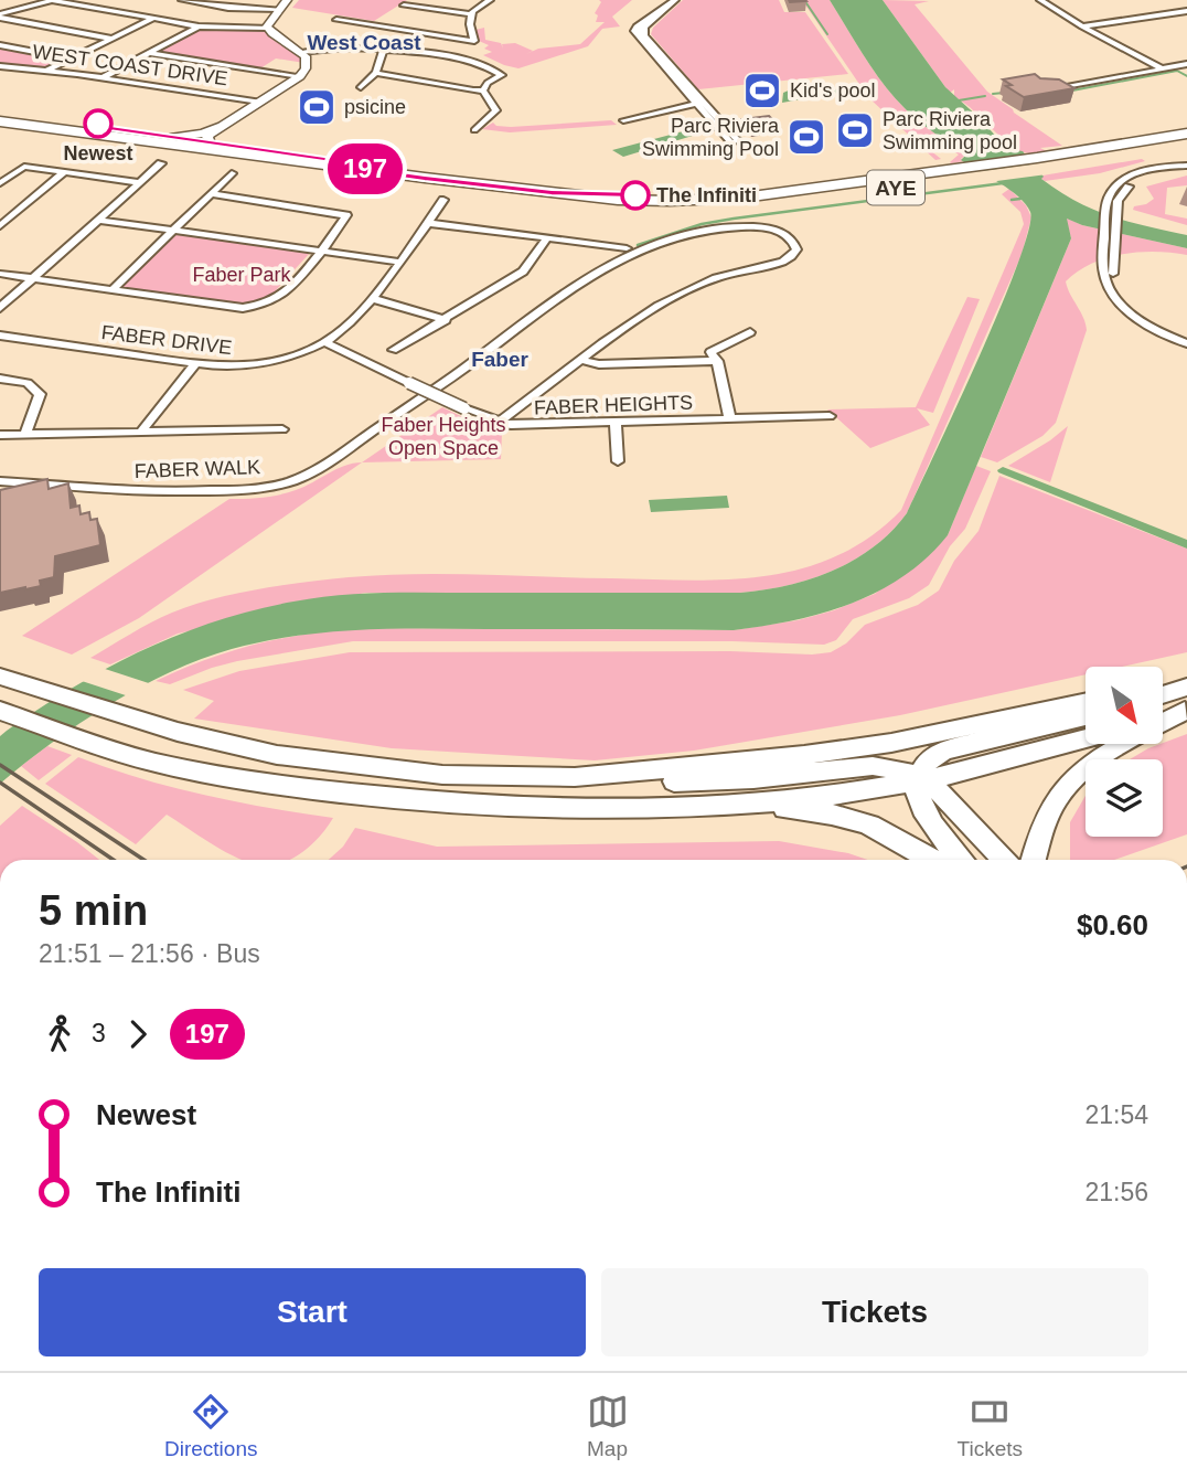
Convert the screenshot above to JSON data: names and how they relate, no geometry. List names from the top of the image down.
{
  "streets": {
    "highway": ["AYE"],
    "street": [
      "WEST COAST DRIVE",
      "FABER DRIVE",
      "FABER HEIGHTS",
      "FABER WALK"
    ]
  },
  "crossings": [
    ["FABER DRIVE", "FABER HEIGHTS"],
    ["FABER HEIGHTS", "FABER WALK"]
  ],
  "districts": ["West Coast", "Faber"],
  "parks": ["Faber Park", "Faber Heights Open Space"],
  "places": {
    "sports": [
      "Kid's pool",
      "psicine",
      "Parc Riviera Swimming pool",
      "Parc Riviera Swimming Pool"
    ],
    "other": ["Newest", "The Infiniti"]
  },
  "lines": ["bus line 197"],
  "north": "bottom right",
  "page": {
    "on_map": "197",
    "heading": ["5 min", "21:51 – 21:56 · Bus", "$0.60"],
    "legs": ["3", "197"],
    "list": [
      {
        "name": "Newest",
        "value": "21:54"
      },
      {
        "name": "The Infiniti",
        "value": "21:56"
      }
    ],
    "buttons": ["Start", "Tickets"],
    "tabs": ["Directions", "Map", "Tickets"]
  }
}
